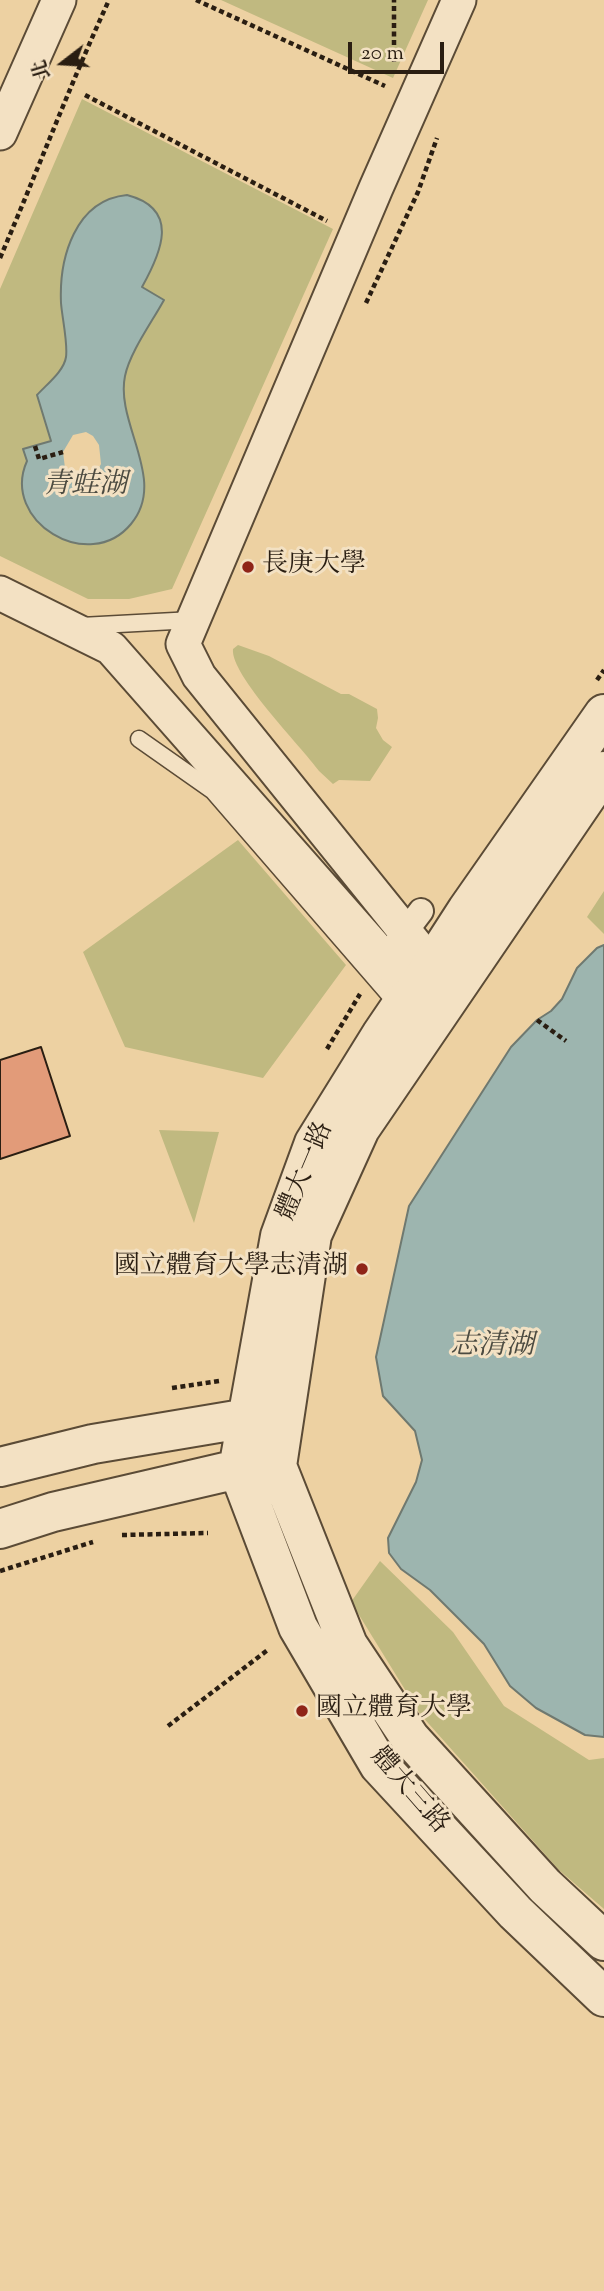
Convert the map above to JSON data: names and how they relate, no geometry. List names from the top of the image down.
{
  "streets": {
    "street": ["體大一路", "體大三路"]
  },
  "crossings": [
    ["體大一路", "體大三路"]
  ],
  "water": ["青蛙湖", "志清湖"],
  "places": ["長庚大學", "國立體育大學志清湖", "國立體育大學"],
  "scale_bar": "20 m",
  "north": "left"
}
